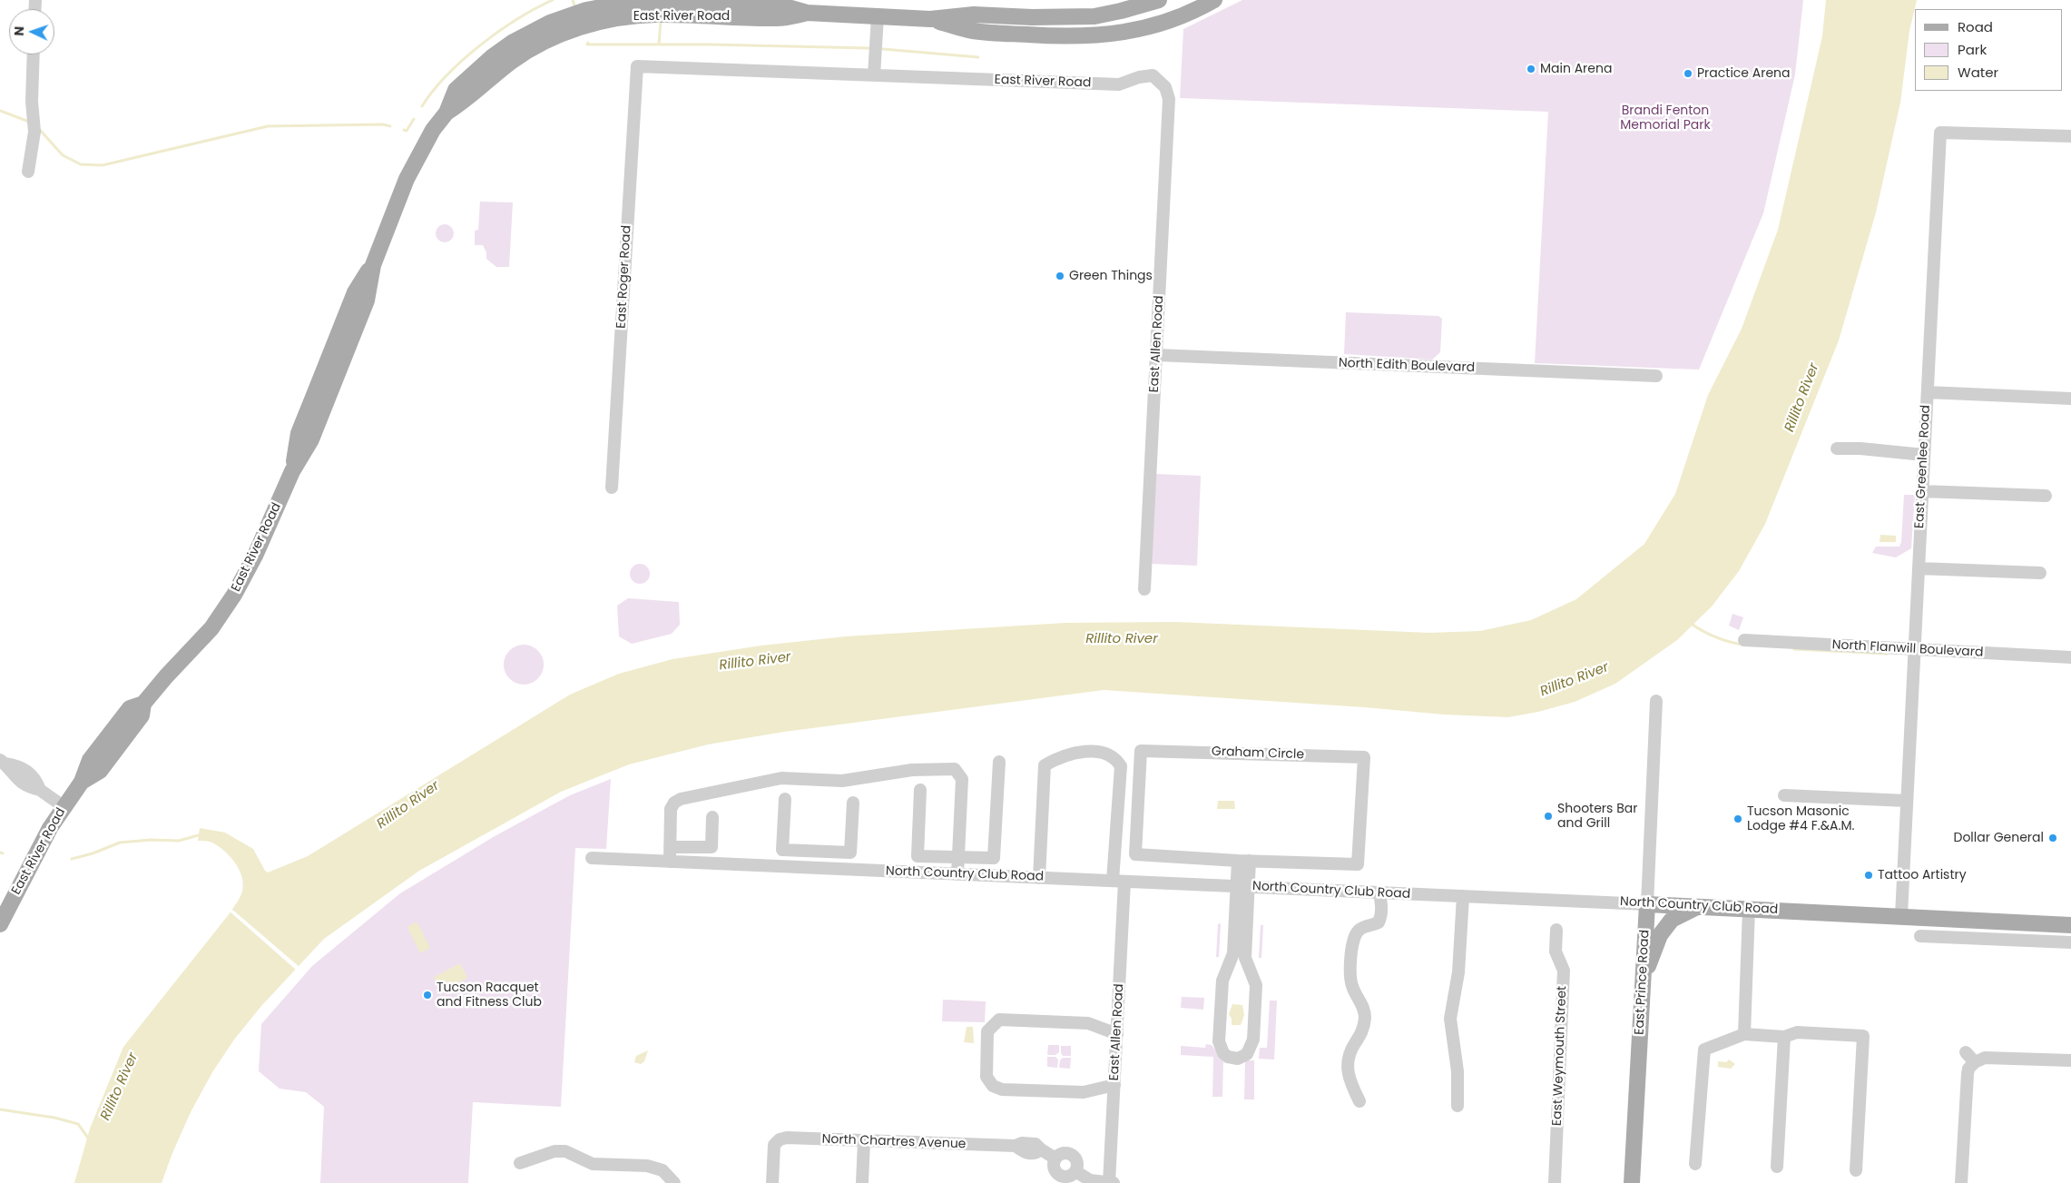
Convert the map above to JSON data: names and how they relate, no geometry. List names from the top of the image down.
{
  "streets": {
    "main road": ["East River Road", "North Country Club Road", "East Prince Road"],
    "street": [
      "East Roger Road",
      "East Allen Road",
      "North Edith Boulevard",
      "East Greenlee Road",
      "North Flanwill Boulevard",
      "Graham Circle",
      "East Weymouth Street",
      "North Chartres Avenue"
    ]
  },
  "crossings": [
    ["East River Road", "East Roger Road"],
    ["East River Road", "East Allen Road"],
    ["East Allen Road", "North Edith Boulevard"],
    ["East Allen Road", "North Country Club Road"],
    ["East Greenlee Road", "North Flanwill Boulevard"],
    ["East Greenlee Road", "North Country Club Road"],
    ["North Country Club Road", "East Prince Road"]
  ],
  "water": ["Rillito River"],
  "parks": ["Brandi Fenton Memorial Park"],
  "places": [
    "Main Arena",
    "Practice Arena",
    "Green Things",
    "Shooters Bar and Grill",
    "Tucson Masonic Lodge #4 F.&A.M.",
    "Dollar General",
    "Tattoo Artistry",
    "Tucson Racquet and Fitness Club"
  ],
  "legend": ["Road", "Park", "Water"],
  "north": "left"
}
